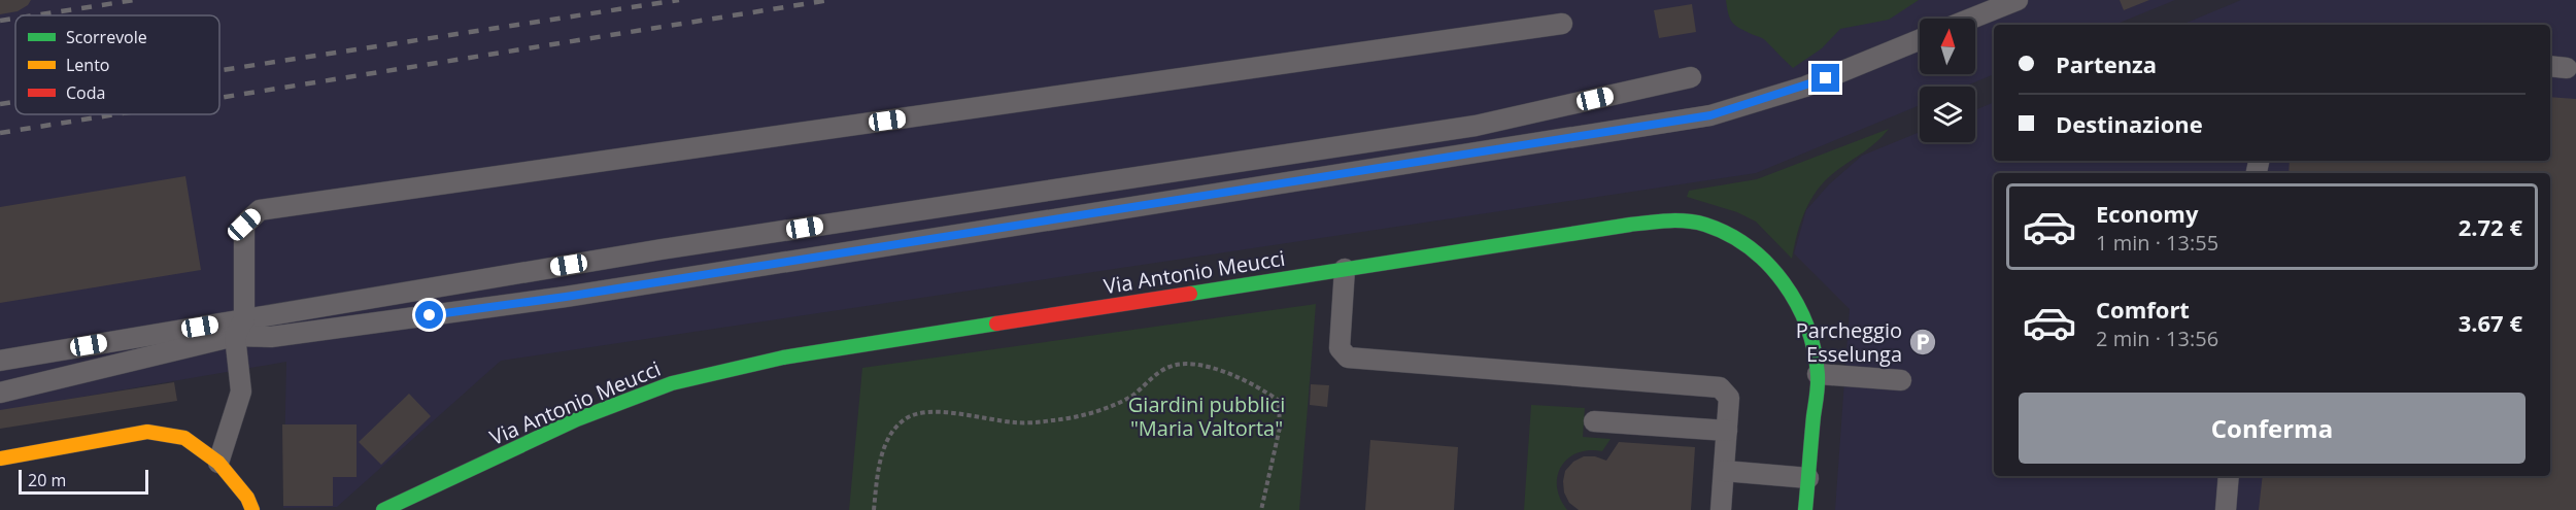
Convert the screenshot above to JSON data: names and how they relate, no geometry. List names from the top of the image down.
{
  "streets": {
    "street": ["Via Antonio Meucci"]
  },
  "parks": ["Giardini pubblici \"Maria Valtorta\""],
  "places": {
    "parking": ["Parcheggio Esselunga"]
  },
  "legend": ["Scorrevole", "Lento", "Coda"],
  "scale_bar": "20 m",
  "north": "top",
  "page": {
    "banner": ["Partenza", "Destinazione"],
    "list": [
      {
        "name": "Economy",
        "note": "1 min · 13:55",
        "value": "2.72 €"
      },
      {
        "name": "Comfort",
        "note": "2 min · 13:56",
        "value": "3.67 €"
      }
    ],
    "buttons": "Conferma",
    "scale": "20 m"
  }
}
